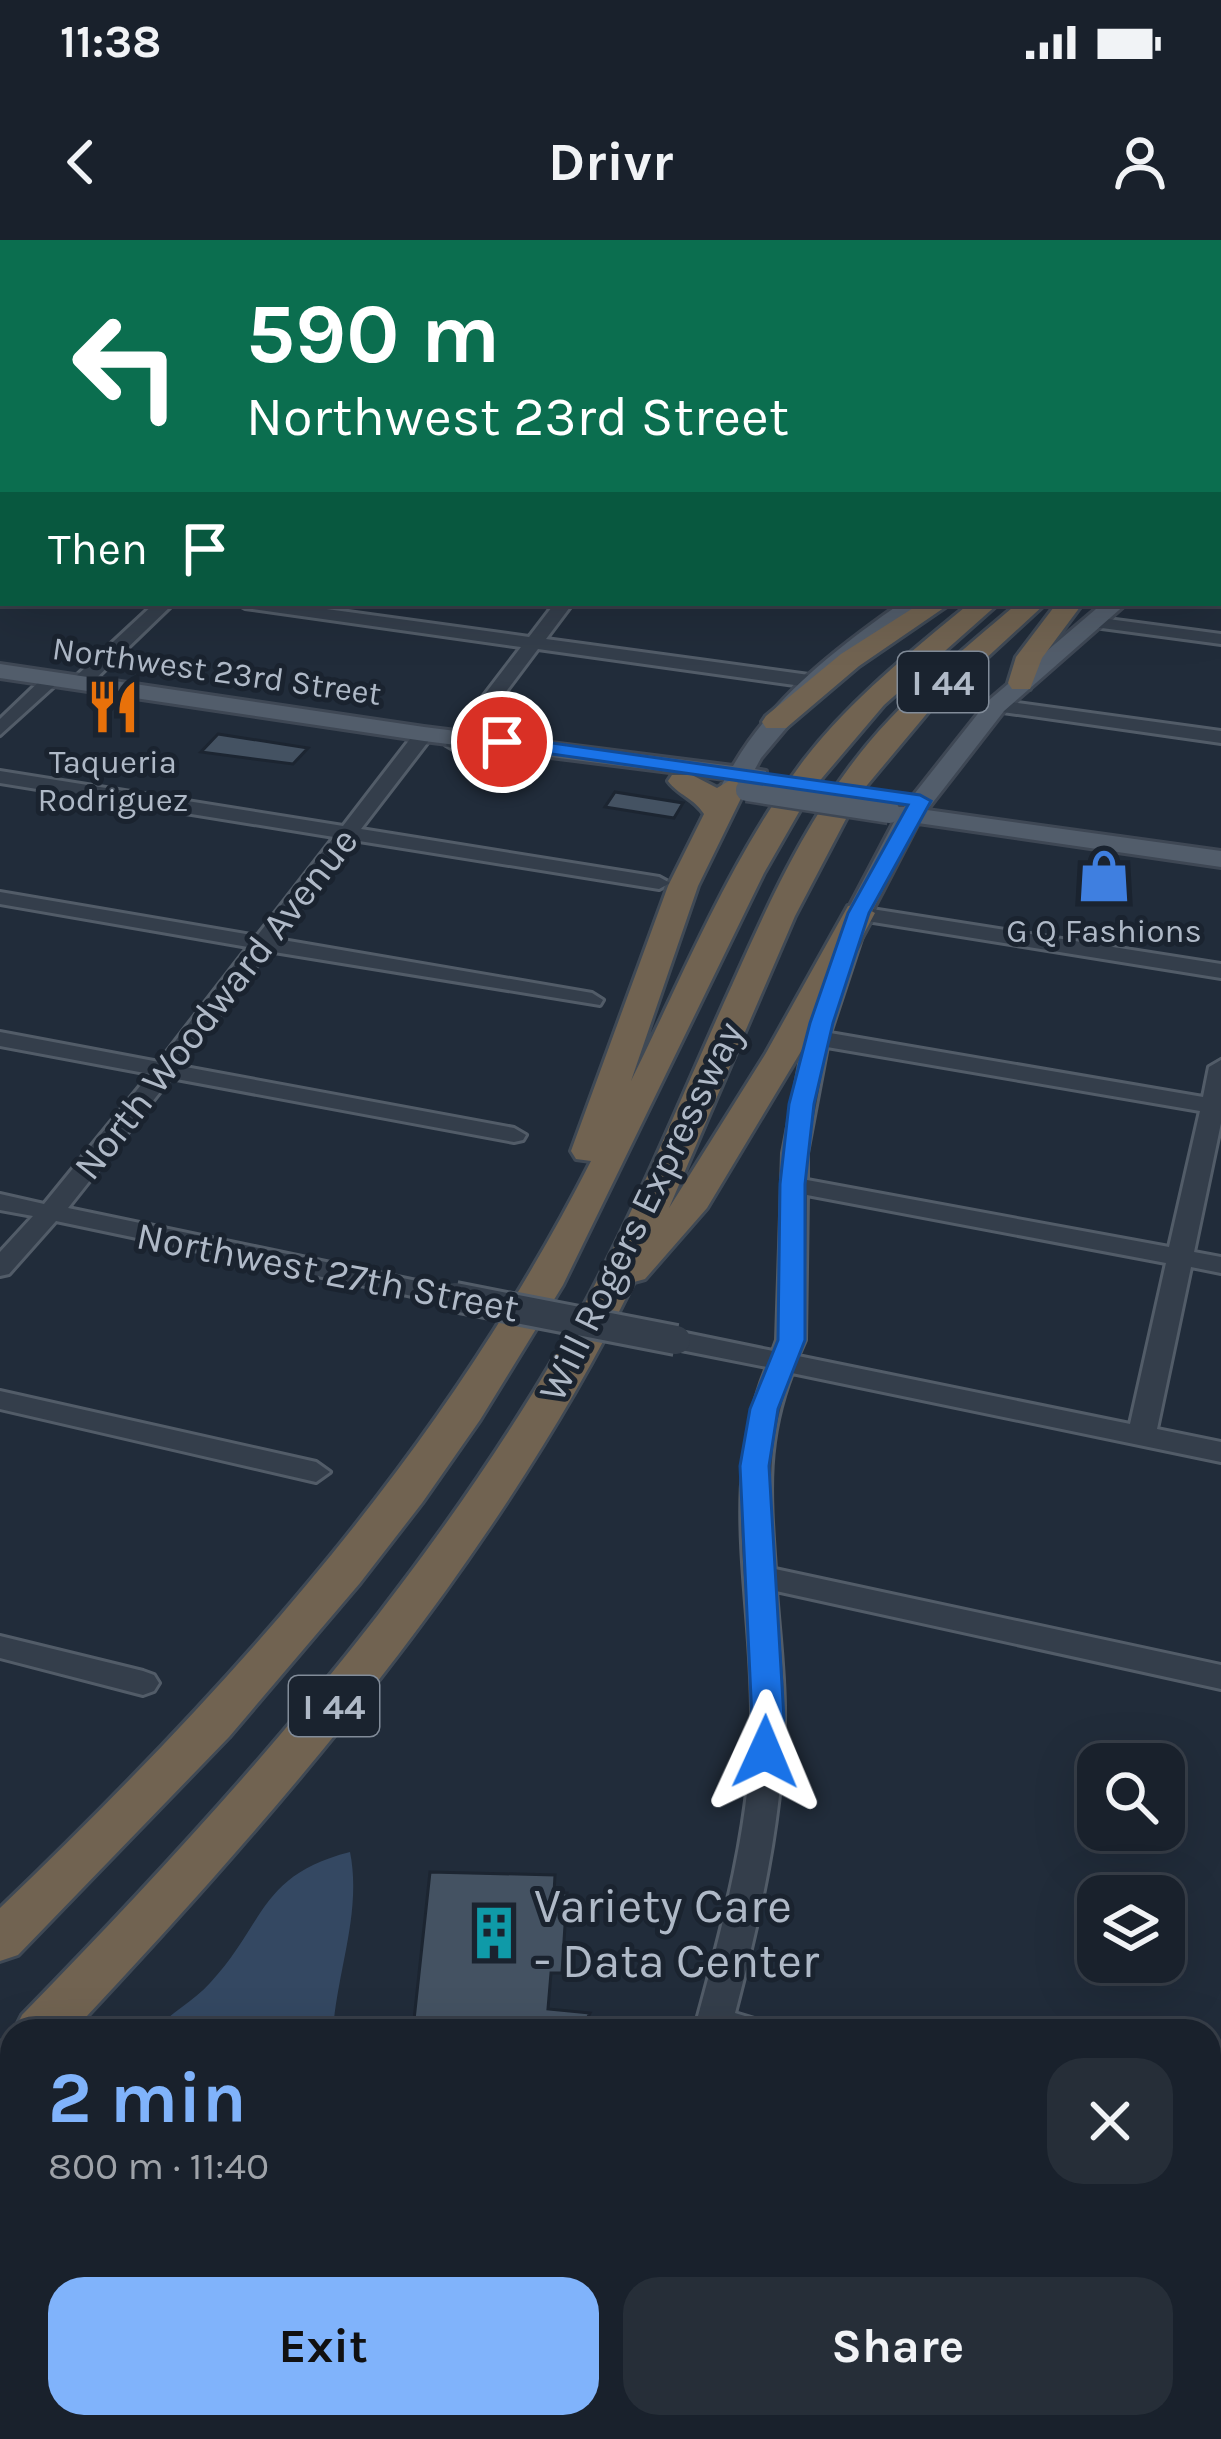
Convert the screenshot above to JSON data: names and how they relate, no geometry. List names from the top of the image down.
{
  "streets": {
    "highway": ["I 44", "Will Rogers Expressway"],
    "main road": ["Northwest 23rd Street"],
    "street": ["North Woodward Avenue", "Northwest 27th Street"]
  },
  "crossings": [
    ["Northwest 23rd Street", "North Woodward Avenue"],
    ["North Woodward Avenue", "Northwest 27th Street"]
  ],
  "places": {
    "restaurant": ["Taqueria Rodriguez"],
    "shop": ["G Q Fashions"],
    "building": ["Variety Care - Data Center"]
  },
  "page": {
    "status": "11:38",
    "header": "Drivr",
    "turn": ["590 m", "Northwest 23rd Street"],
    "then": "Then",
    "heading": ["2 min", "800 m · 11:40"],
    "buttons": ["Exit", "Share"]
  }
}
